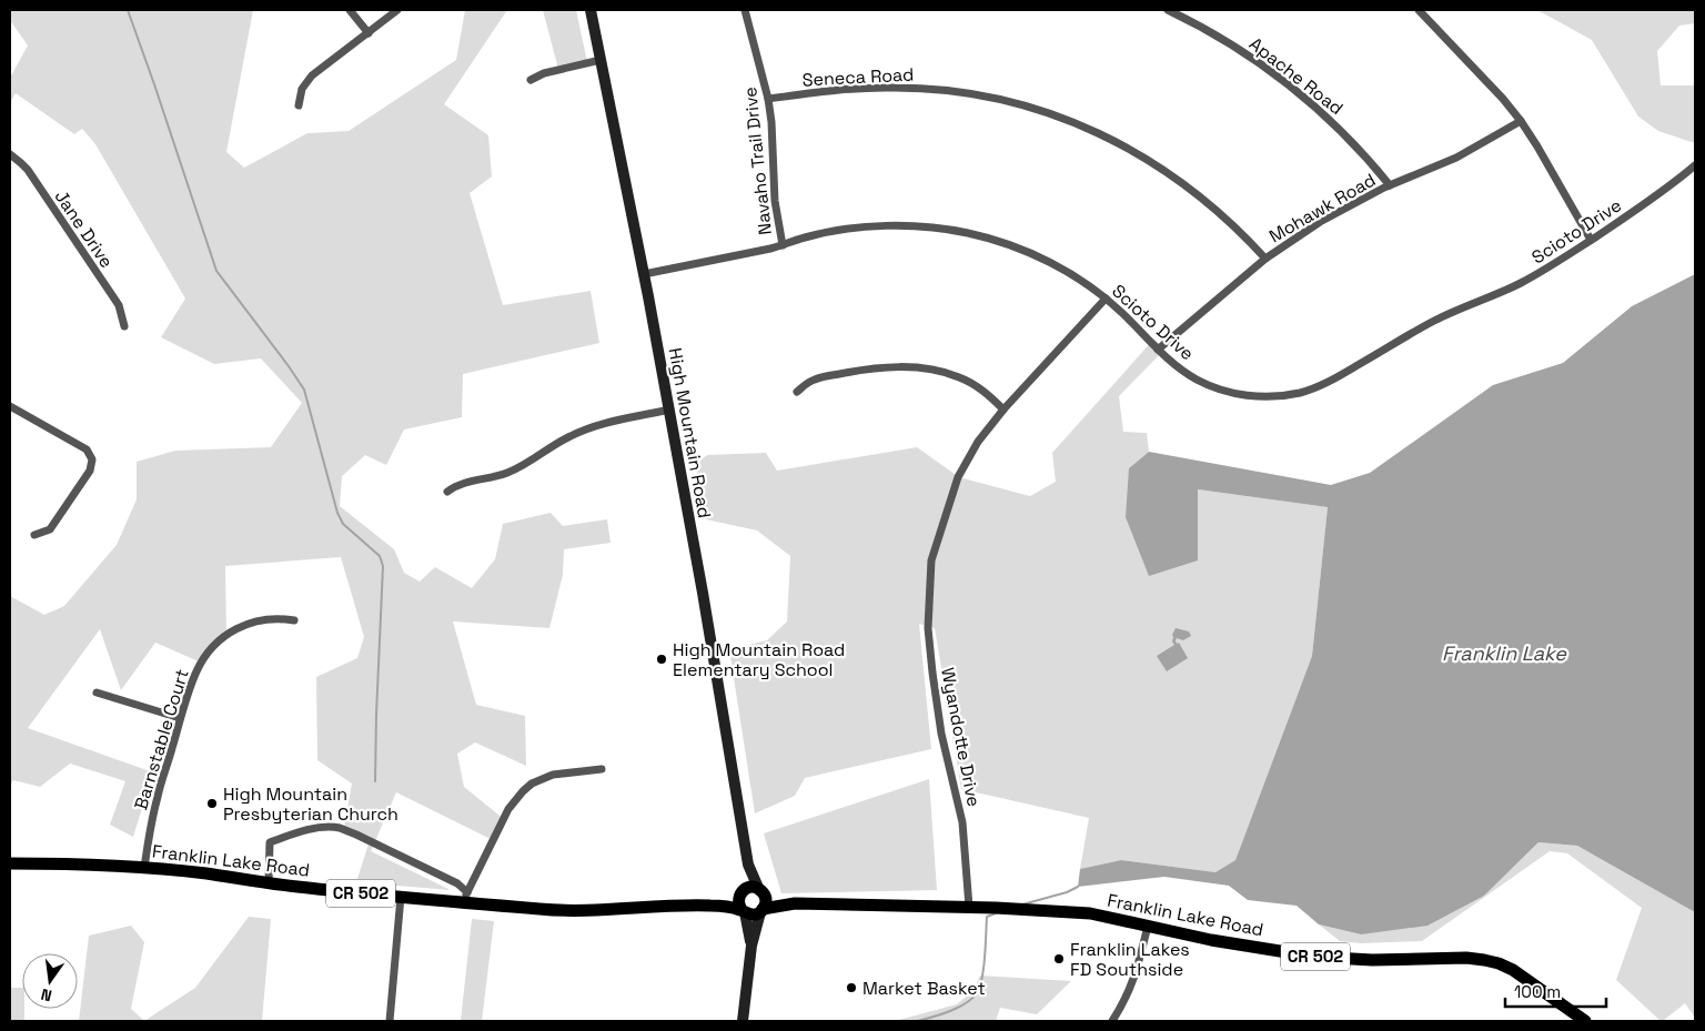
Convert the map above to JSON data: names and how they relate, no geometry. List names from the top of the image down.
{
  "streets": {
    "main road": ["High Mountain Road", "Franklin Lake Road", "CR 502"],
    "street": [
      "Apache Road",
      "Seneca Road",
      "Navaho Trail Drive",
      "Mohawk Road",
      "Jane Drive",
      "Scioto Drive",
      "Wyandotte Drive",
      "Barnstable Court"
    ]
  },
  "crossings": [
    ["Apache Road", "Mohawk Road"],
    ["Seneca Road", "Navaho Trail Drive"],
    ["Seneca Road", "Mohawk Road"],
    ["Navaho Trail Drive", "Scioto Drive"],
    ["Mohawk Road", "Scioto Drive"],
    ["Scioto Drive", "High Mountain Road"],
    ["Scioto Drive", "Wyandotte Drive"],
    ["High Mountain Road", "Franklin Lake Road"],
    ["High Mountain Road", "CR 502"],
    ["Wyandotte Drive", "Franklin Lake Road"],
    ["Barnstable Court", "Franklin Lake Road"],
    ["Franklin Lake Road", "CR 502"]
  ],
  "water": ["Franklin Lake"],
  "places": [
    "High Mountain Road Elementary School",
    "High Mountain Presbyterian Church",
    "Franklin Lakes FD Southside",
    "Market Basket"
  ],
  "scale_bar": "100 m",
  "north": "bottom"
}
